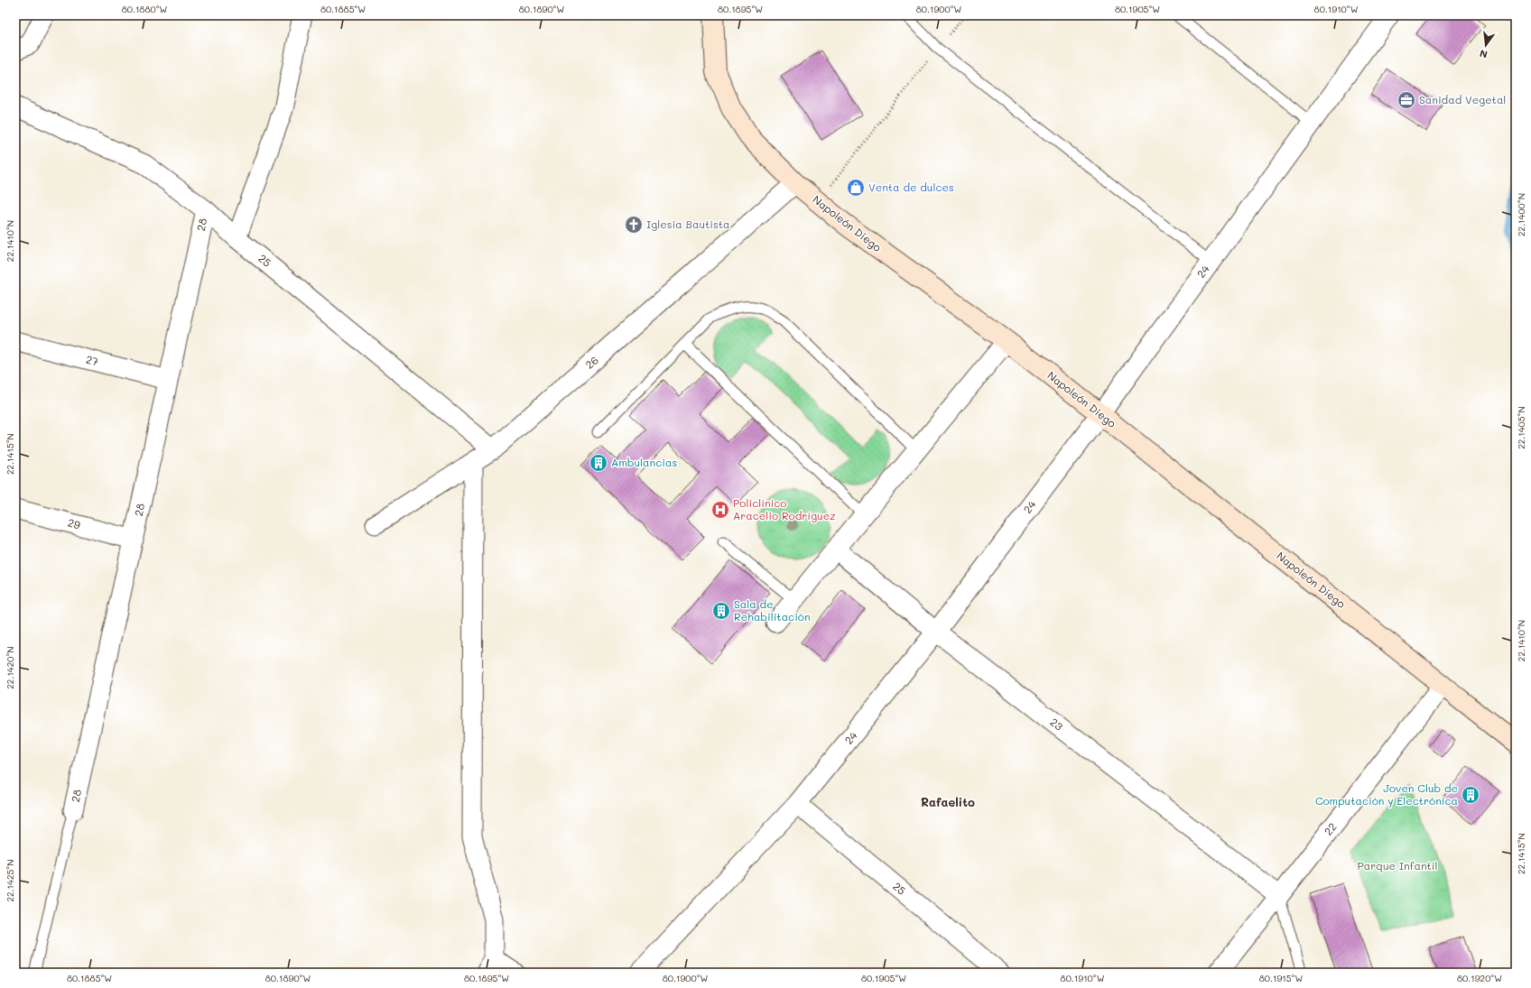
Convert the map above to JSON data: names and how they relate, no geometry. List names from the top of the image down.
{
  "streets": {
    "main road": ["Napoleón Diego"],
    "street": [
      "28",
      "25",
      "24",
      "27",
      "26",
      "29",
      "23",
      "22"
    ]
  },
  "crossings": [
    ["Napoleón Diego", "24"],
    ["Napoleón Diego", "26"],
    ["Napoleón Diego", "22"],
    ["28", "25"],
    ["28", "27"],
    ["28", "29"],
    ["25", "24"],
    ["25", "26"],
    ["24", "23"],
    ["23", "22"]
  ],
  "districts": ["Rafaelito"],
  "parks": ["Parque Infantil"],
  "places": {
    "office": ["Sanidad Vegetal"],
    "shop": ["Venta de dulces"],
    "church": ["Iglesia Bautista"],
    "building": ["Ambulancias", "Sala de Rehabilitación", "Joven Club de Computación y Electrónica"],
    "hospital": ["Policlínico Aracelio Rodríguez"]
  },
  "north": "bottom",
  "coordinates": [
    "80.1880°W",
    "80.1885°W",
    "80.1890°W",
    "80.1895°W",
    "80.1900°W",
    "80.1905°W",
    "80.1910°W",
    "22.1400°N",
    "22.1410°N",
    "22.1405°N",
    "22.1415°N",
    "22.1420°N",
    "22.1425°N",
    "80.1915°W",
    "80.1920°W"
  ]
}
